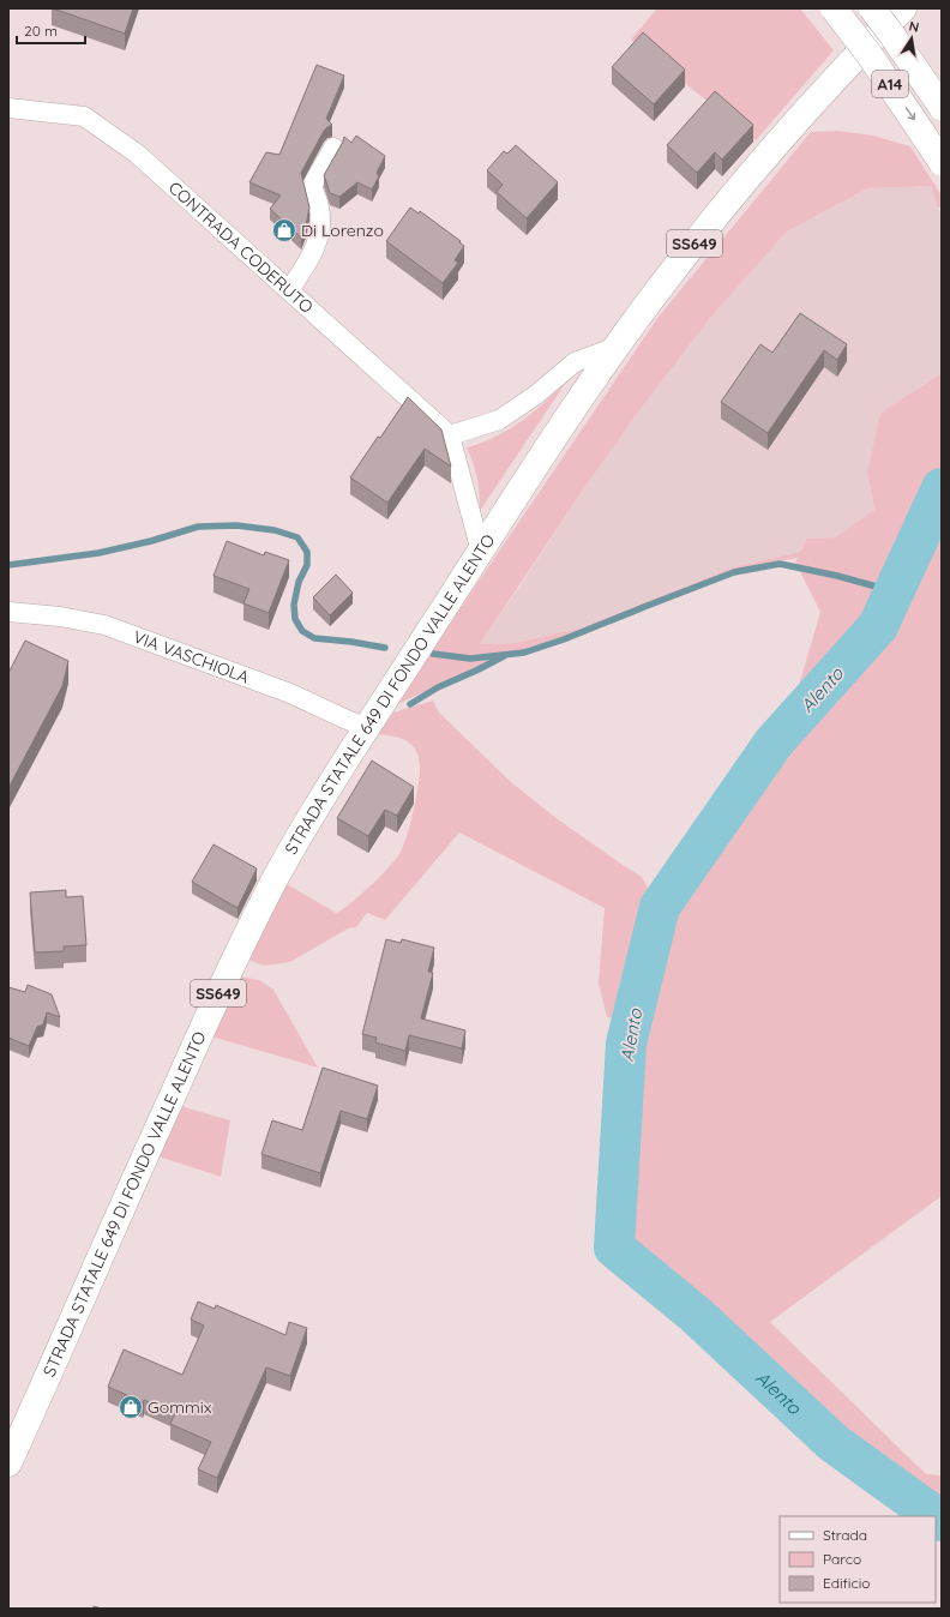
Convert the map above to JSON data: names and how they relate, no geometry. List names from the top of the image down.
{
  "streets": {
    "main road": ["A14", "SS649", "STRADA STATALE 649 DI FONDO VALLE ALENTO"],
    "street": ["CONTRADA CODERUTO", "VIA VASCHIOLA"]
  },
  "crossings": [
    ["VIA VASCHIOLA", "STRADA STATALE 649 DI FONDO VALLE ALENTO"]
  ],
  "water": ["Alento"],
  "places": {
    "shop": ["Di Lorenzo", "Gommix"]
  },
  "legend": ["Strada", "Parco", "Edificio"],
  "scale_bar": "20 m",
  "north": "top"
}
